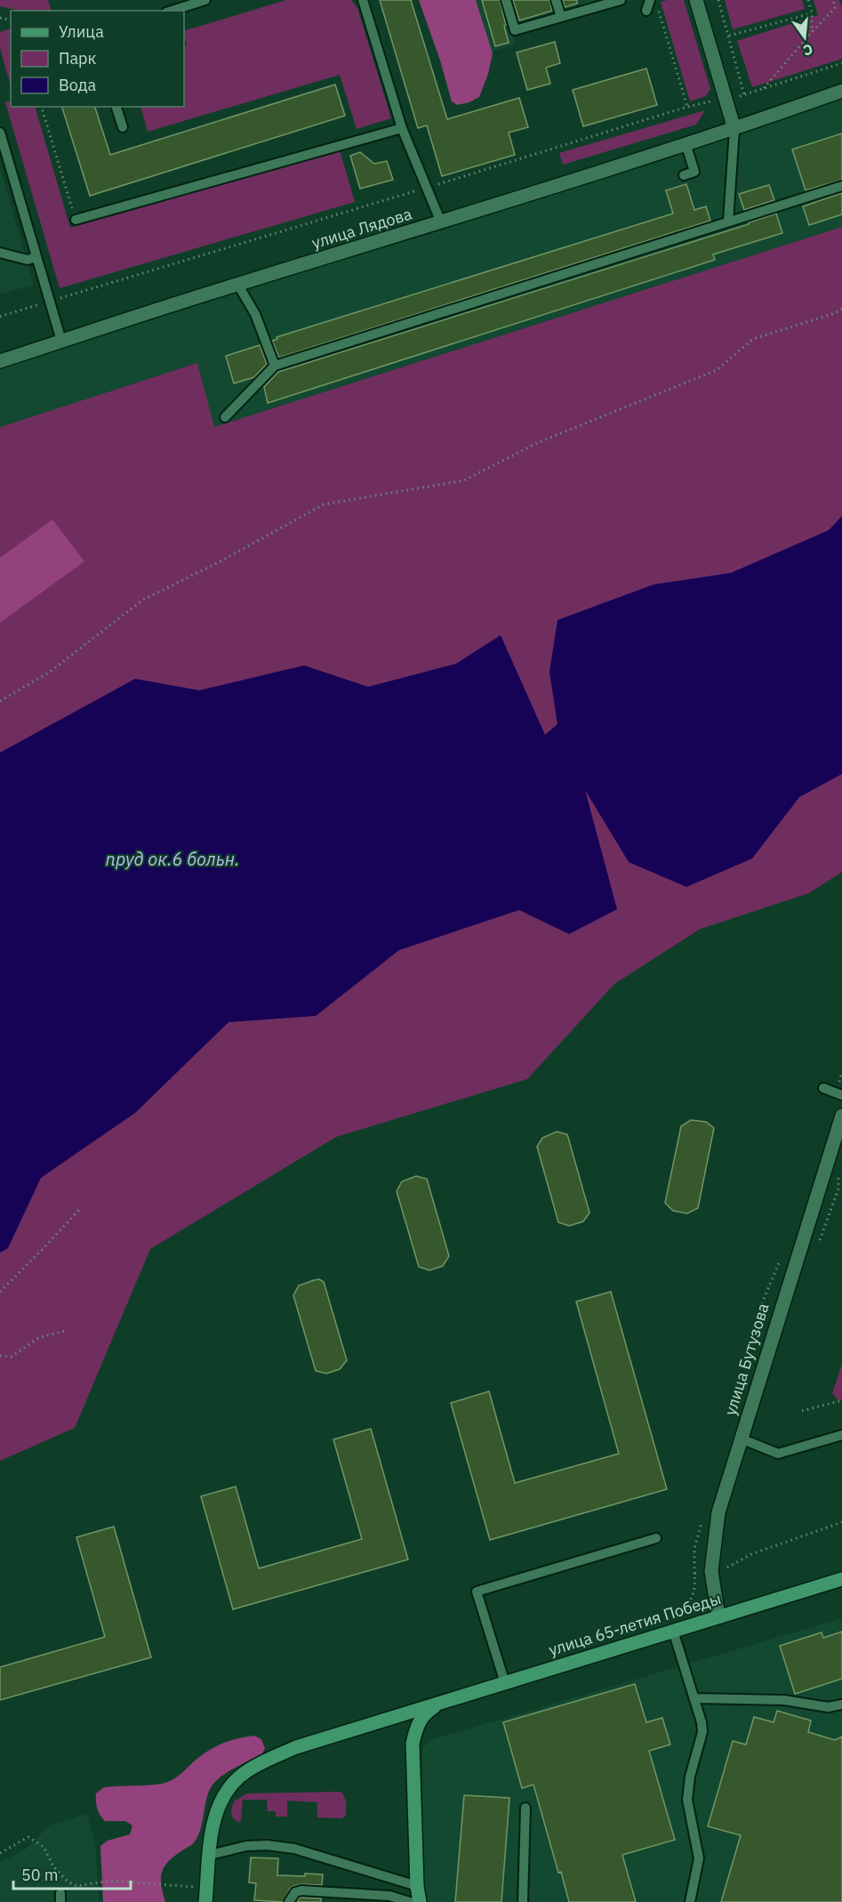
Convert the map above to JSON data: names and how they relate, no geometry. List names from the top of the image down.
{
  "streets": {
    "main road": ["улица 65-летия Победы"],
    "street": ["улица Лядова", "улица Бутузова"]
  },
  "crossings": [
    ["улица Бутузова", "улица 65-летия Победы"]
  ],
  "water": ["пруд ок.6 больн."],
  "legend": ["Улица", "Парк", "Вода"],
  "scale_bar": "50 m",
  "north": "bottom"
}
